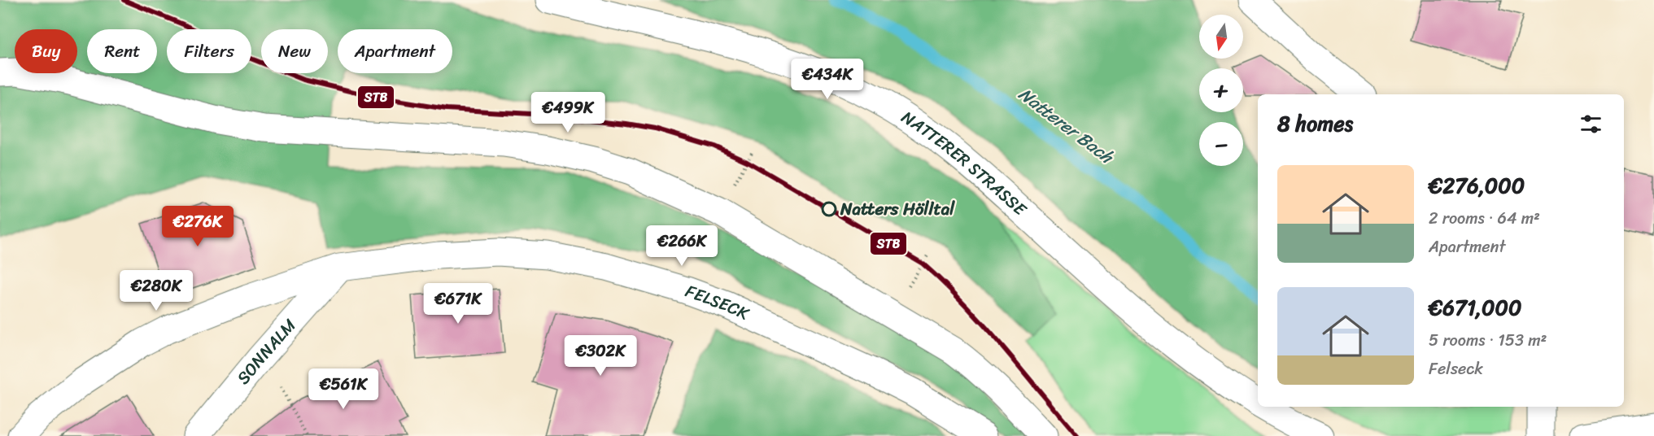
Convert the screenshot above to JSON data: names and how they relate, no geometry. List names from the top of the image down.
{
  "streets": {
    "street": ["NATTERER STRASSE", "FELSECK", "SONNALM"]
  },
  "crossings": [
    ["FELSECK", "SONNALM"]
  ],
  "water": ["Natterer Bach"],
  "places": ["Natters Hölltal"],
  "lines": ["transit line STB"],
  "north": "bottom",
  "page": {
    "map_buttons": ["+", "−"],
    "chip": [
      "Buy",
      "Rent",
      "Filters",
      "New",
      "Apartment"
    ],
    "price": [
      "€434K",
      "€499K",
      "€276K",
      "€266K",
      "€280K",
      "€671K",
      "€302K",
      "€561K"
    ],
    "heading": "8 homes",
    "list": [
      {
        "name": "€276,000",
        "note": "2 rooms · 64 m² · Apartment"
      },
      {
        "name": "€671,000",
        "note": "5 rooms · 153 m² · Felseck"
      }
    ]
  }
}
